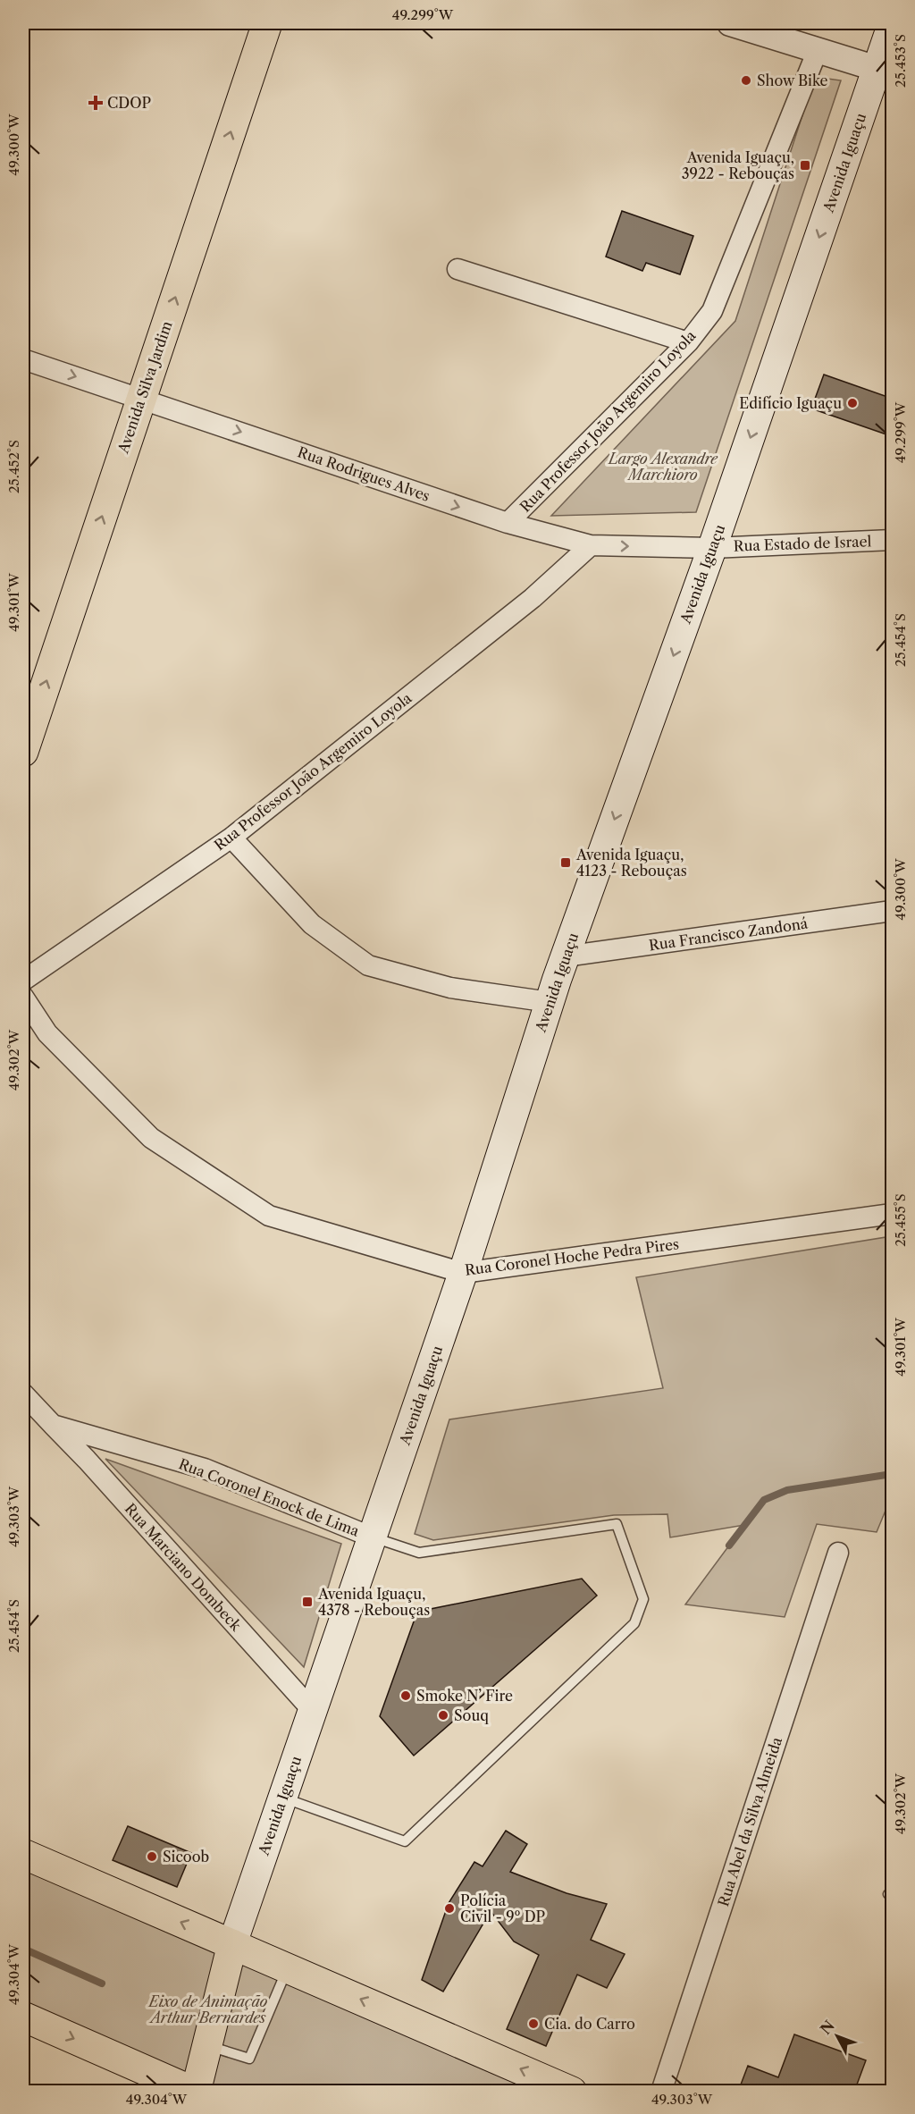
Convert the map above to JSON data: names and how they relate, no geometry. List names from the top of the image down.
{
  "streets": {
    "main road": ["Avenida Iguaçu", "Avenida Silva Jardim"],
    "street": [
      "Rua Professor João Argemiro Loyola",
      "Rua Rodrigues Alves",
      "Rua Estado de Israel",
      "Rua Francisco Zandoná",
      "Rua Coronel Hoche Pedra Pires",
      "Rua Coronel Enock de Lima",
      "Rua Marciano Dombeck",
      "Rua Abel da Silva Almeida"
    ]
  },
  "crossings": [
    ["Avenida Iguaçu", "Rua Rodrigues Alves"],
    ["Avenida Iguaçu", "Rua Estado de Israel"],
    ["Avenida Iguaçu", "Rua Francisco Zandoná"],
    ["Avenida Iguaçu", "Rua Coronel Hoche Pedra Pires"],
    ["Avenida Iguaçu", "Rua Coronel Enock de Lima"],
    ["Avenida Iguaçu", "Rua Marciano Dombeck"],
    ["Avenida Silva Jardim", "Rua Rodrigues Alves"],
    ["Rua Professor João Argemiro Loyola", "Rua Rodrigues Alves"],
    ["Rua Rodrigues Alves", "Rua Estado de Israel"],
    ["Rua Coronel Enock de Lima", "Rua Marciano Dombeck"]
  ],
  "one_way": ["Avenida Iguaçu", "Avenida Silva Jardim", "Rua Rodrigues Alves"],
  "parks": ["Largo Alexandre Marchioro", "Eixo de Animação Arthur Bernardes"],
  "places": {
    "other": [
      "Show Bike",
      "Edifício Iguaçu",
      "Smoke N’ Fire",
      "Souq",
      "Sicoob",
      "Polícia Civil - 9º DP",
      "Cia. do Carro"
    ],
    "health": ["CDOP"],
    "transit": ["Avenida Iguaçu, 3922 - Rebouças", "Avenida Iguaçu, 4123 - Rebouças", "Avenida Iguaçu, 4378 - Rebouças"]
  },
  "north": "top left",
  "coordinates": [
    "49.299°W",
    "25.453°S",
    "49.300°W",
    "25.452°S",
    "49.301°W",
    "25.454°S",
    "49.302°W",
    "25.455°S",
    "49.303°W",
    "49.304°W"
  ]
}
